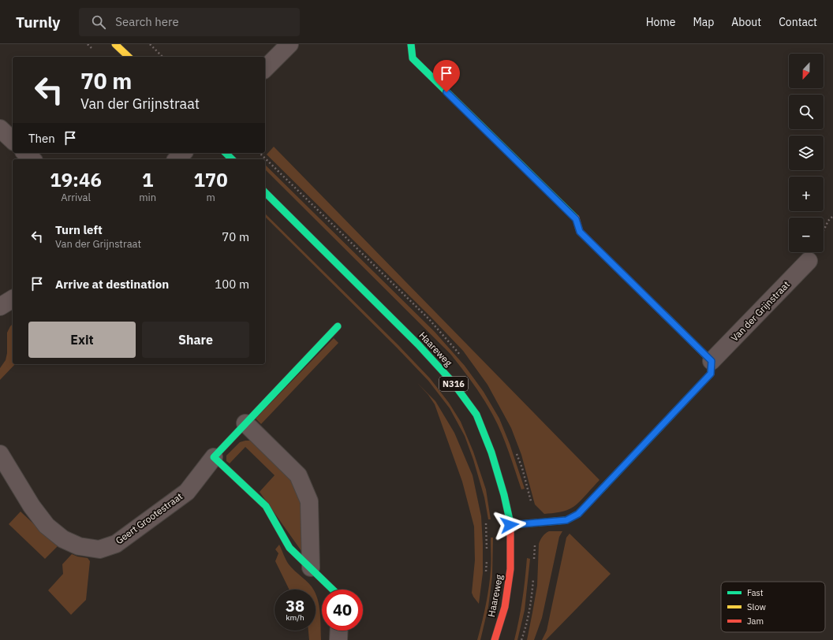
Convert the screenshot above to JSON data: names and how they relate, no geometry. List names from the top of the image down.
{
  "streets": {
    "street": [
      "Van der Grijnstraat",
      "Haareweg",
      "N316",
      "Geert Grootestraat"
    ]
  },
  "legend": ["Fast", "Slow", "Jam"],
  "north": "bottom",
  "page": {
    "header": "Turnly",
    "search": "Search here",
    "nav": [
      "Home",
      "Map",
      "About",
      "Contact"
    ],
    "map_buttons": ["+", "−"],
    "turn": ["70 m", "Van der Grijnstraat"],
    "then": "Then",
    "eta": [
      "19:46",
      "Arrival",
      "1",
      "min",
      "170",
      "m"
    ],
    "list": [
      {
        "name": "Turn left",
        "note": "Van der Grijnstraat",
        "value": "70 m"
      },
      {
        "name": "Arrive at destination",
        "value": "100 m"
      }
    ],
    "buttons": ["Exit", "Share"],
    "speed": "38 km/h",
    "limit": "40"
  }
}
